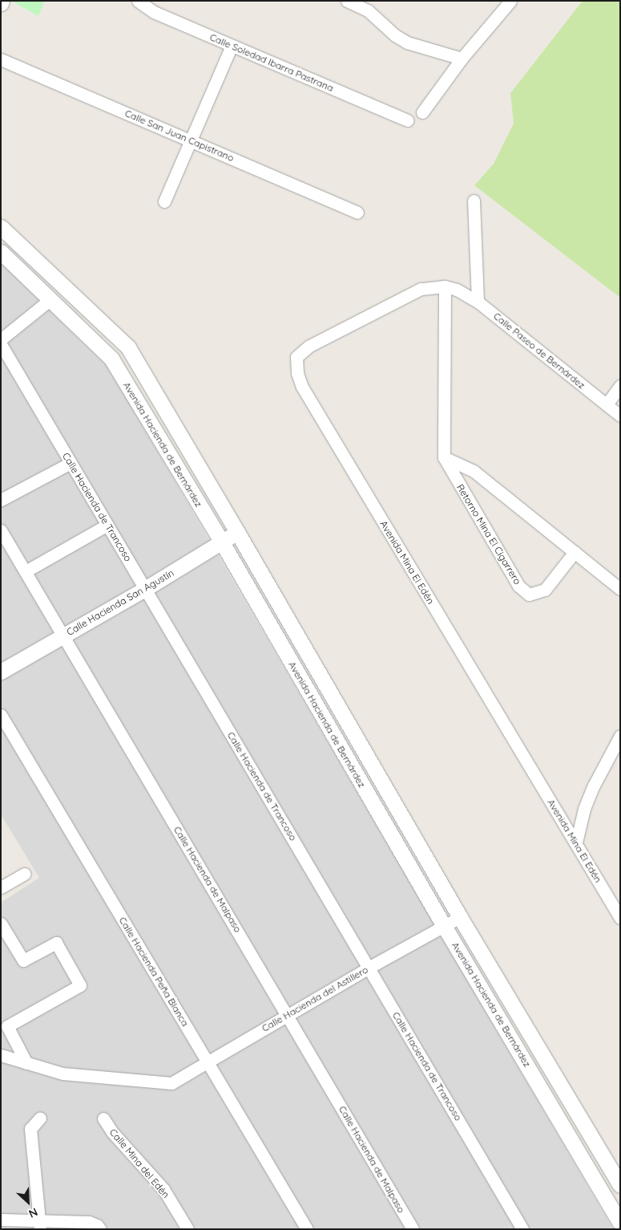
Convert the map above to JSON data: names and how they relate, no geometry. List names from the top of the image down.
{
  "streets": {
    "street": [
      "Calle Soledad Ibarra Pastrana",
      "Calle San Juan Capistrano",
      "Calle Paseo de Bernárdez",
      "Avenida Hacienda de Bernárdez",
      "Calle Hacienda de Trancoso",
      "Retorno Mina El Cigarrero",
      "Avenida Mina El Edén",
      "Calle Hacienda San Agustín",
      "Calle Hacienda de Malpaso",
      "Calle Hacienda Peña Blanca",
      "Calle Hacienda del Astillero",
      "Calle Mina del Edén"
    ]
  },
  "crossings": [
    ["Calle Paseo de Bernárdez", "Avenida Mina El Edén"],
    ["Avenida Hacienda de Bernárdez", "Calle Hacienda San Agustín"],
    ["Avenida Hacienda de Bernárdez", "Calle Hacienda del Astillero"],
    ["Calle Hacienda de Trancoso", "Calle Hacienda San Agustín"],
    ["Calle Hacienda de Trancoso", "Calle Hacienda del Astillero"],
    ["Calle Hacienda San Agustín", "Calle Hacienda de Malpaso"],
    ["Calle Hacienda de Malpaso", "Calle Hacienda del Astillero"],
    ["Calle Hacienda Peña Blanca", "Calle Hacienda del Astillero"]
  ],
  "north": "bottom right"
}
